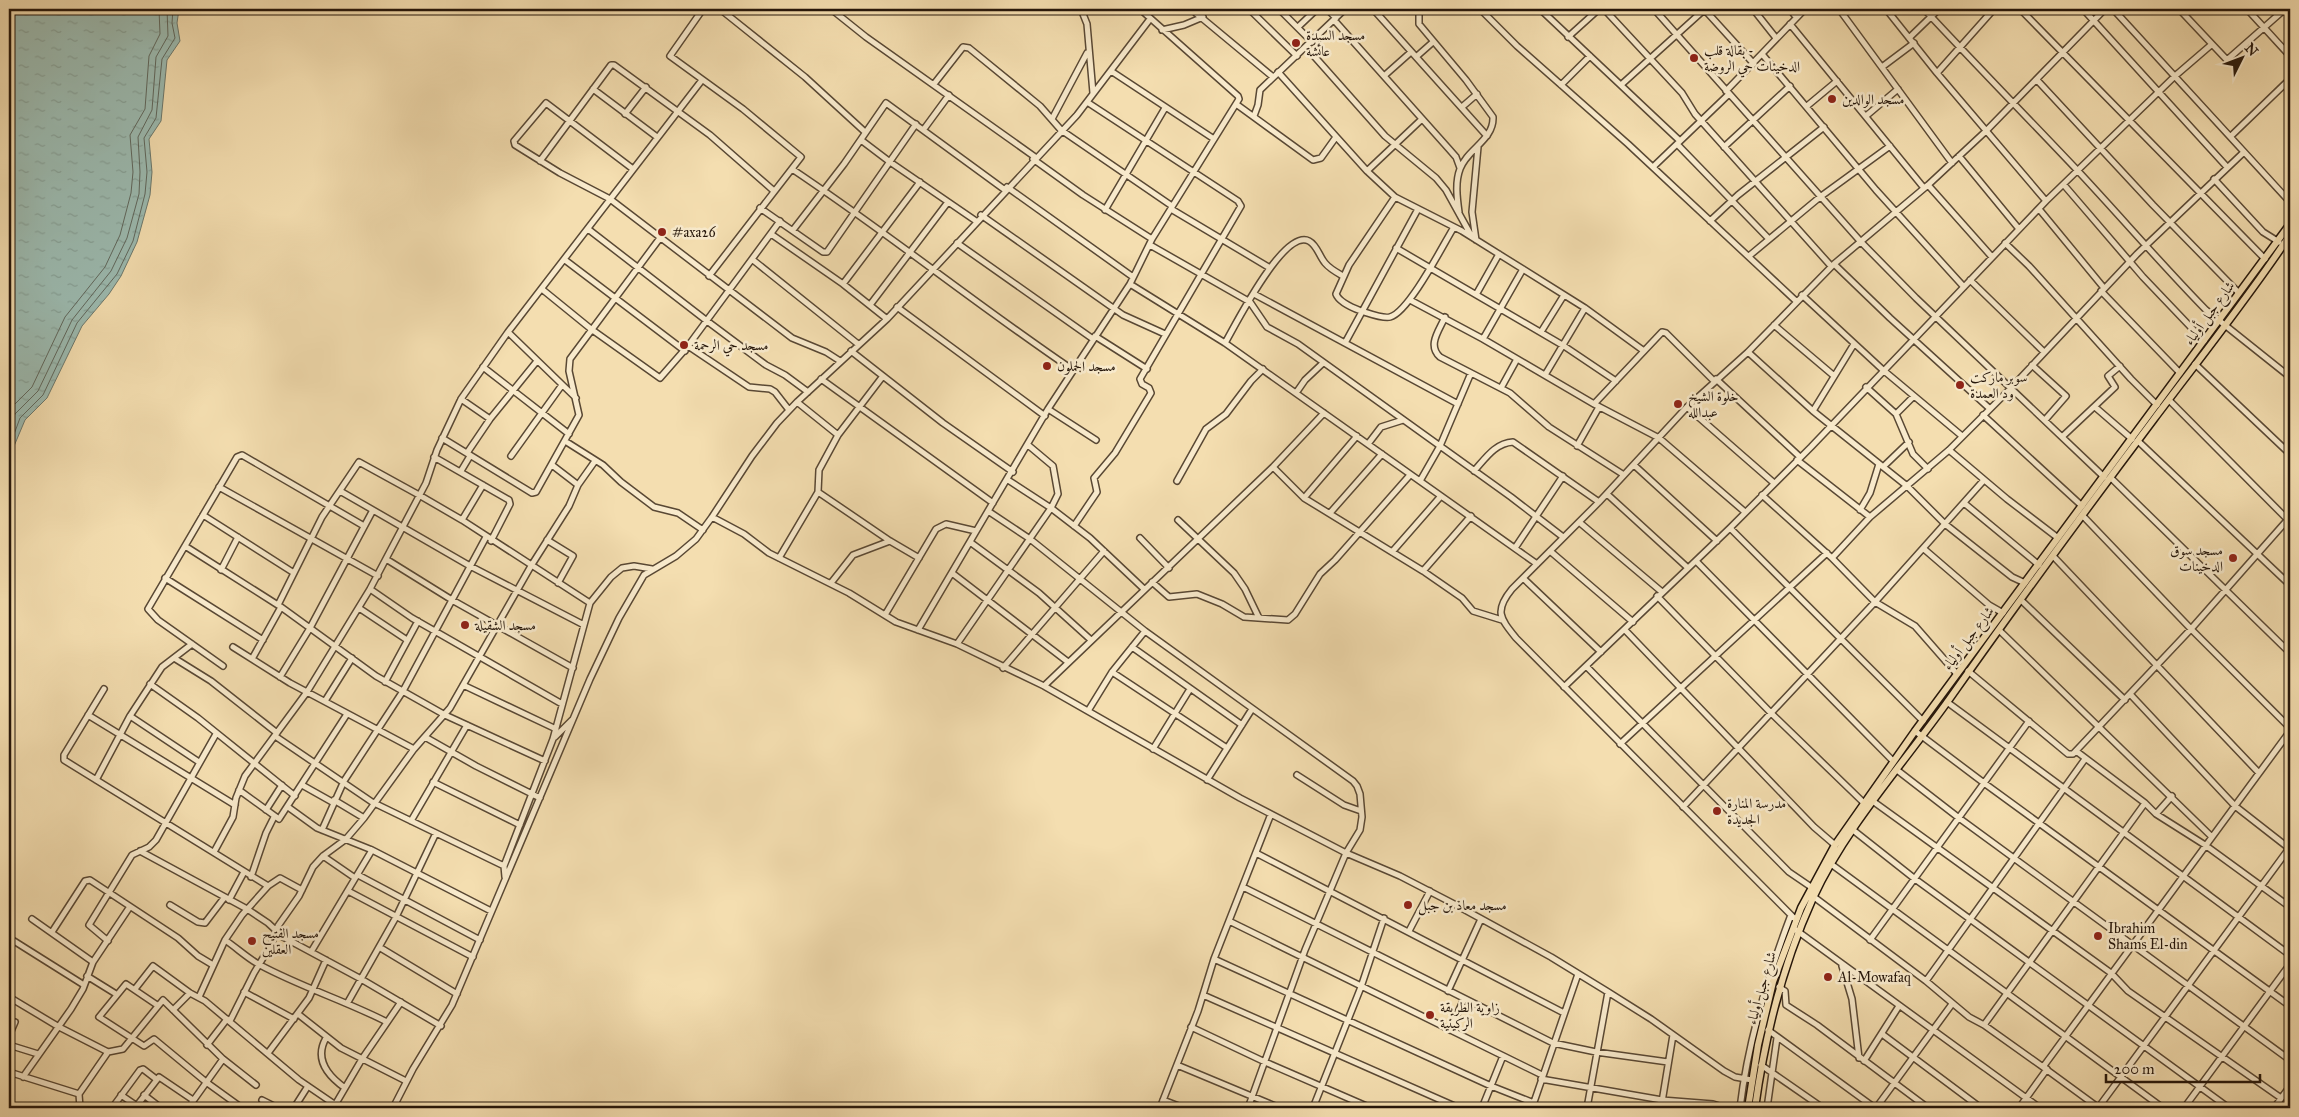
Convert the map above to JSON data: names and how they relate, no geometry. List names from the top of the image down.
{
  "streets": {
    "main road": ["شارع جبل أولياء"]
  },
  "places": [
    "مسجد السيدة عائشة",
    "بقالة قلب - الدخينات حي الروضة",
    "مسجد الوالدين",
    "#axa26",
    "مسجد حي الرحمة",
    "مسجد الجملون",
    "سوبر ماركت ود العمدة",
    "خلوة الشيخ عبدالله",
    "مسجد سوق الدخينات",
    "مسجد الشقيلة",
    "مدرسة المنارة الجديدة",
    "مسجد معاذ بن جبل",
    "Ibrahim Shams El-din",
    "مسجد الفتيح العقلين",
    "Al-Mowafaq",
    "زاوية الطريقة الركينية"
  ],
  "scale_bar": "200 m",
  "north": "top right"
}
